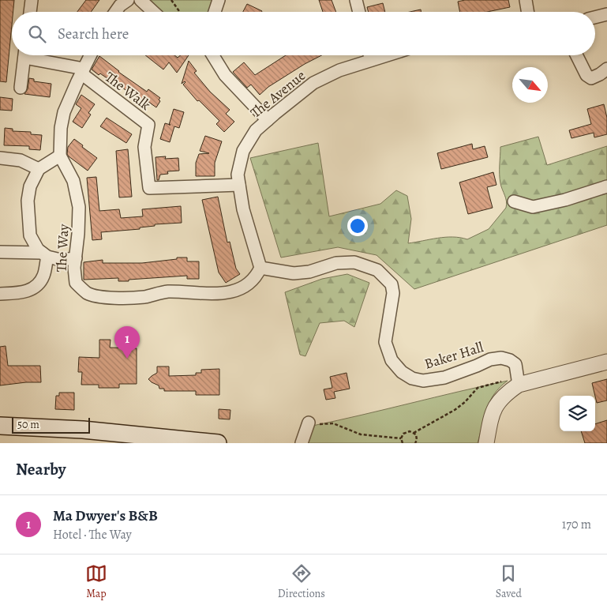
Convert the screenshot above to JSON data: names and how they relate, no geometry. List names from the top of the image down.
{
  "streets": {
    "street": [
      "The Walk",
      "The Avenue",
      "The Way",
      "Baker Hall"
    ]
  },
  "crossings": [
    ["The Walk", "The Avenue"],
    ["The Walk", "The Way"],
    ["The Avenue", "The Way"],
    ["The Avenue", "Baker Hall"],
    ["The Way", "Baker Hall"]
  ],
  "scale_bar": "50 m",
  "north": "bottom right",
  "page": {
    "search": "Search here",
    "pins": "1",
    "scale": "50 m",
    "heading": "Nearby",
    "list": [
      {
        "mark": "1",
        "name": "Ma Dwyer's B&B",
        "note": "Hotel · The Way",
        "value": "170 m"
      }
    ],
    "nav": ["Map", "Directions", "Saved"]
  }
}
